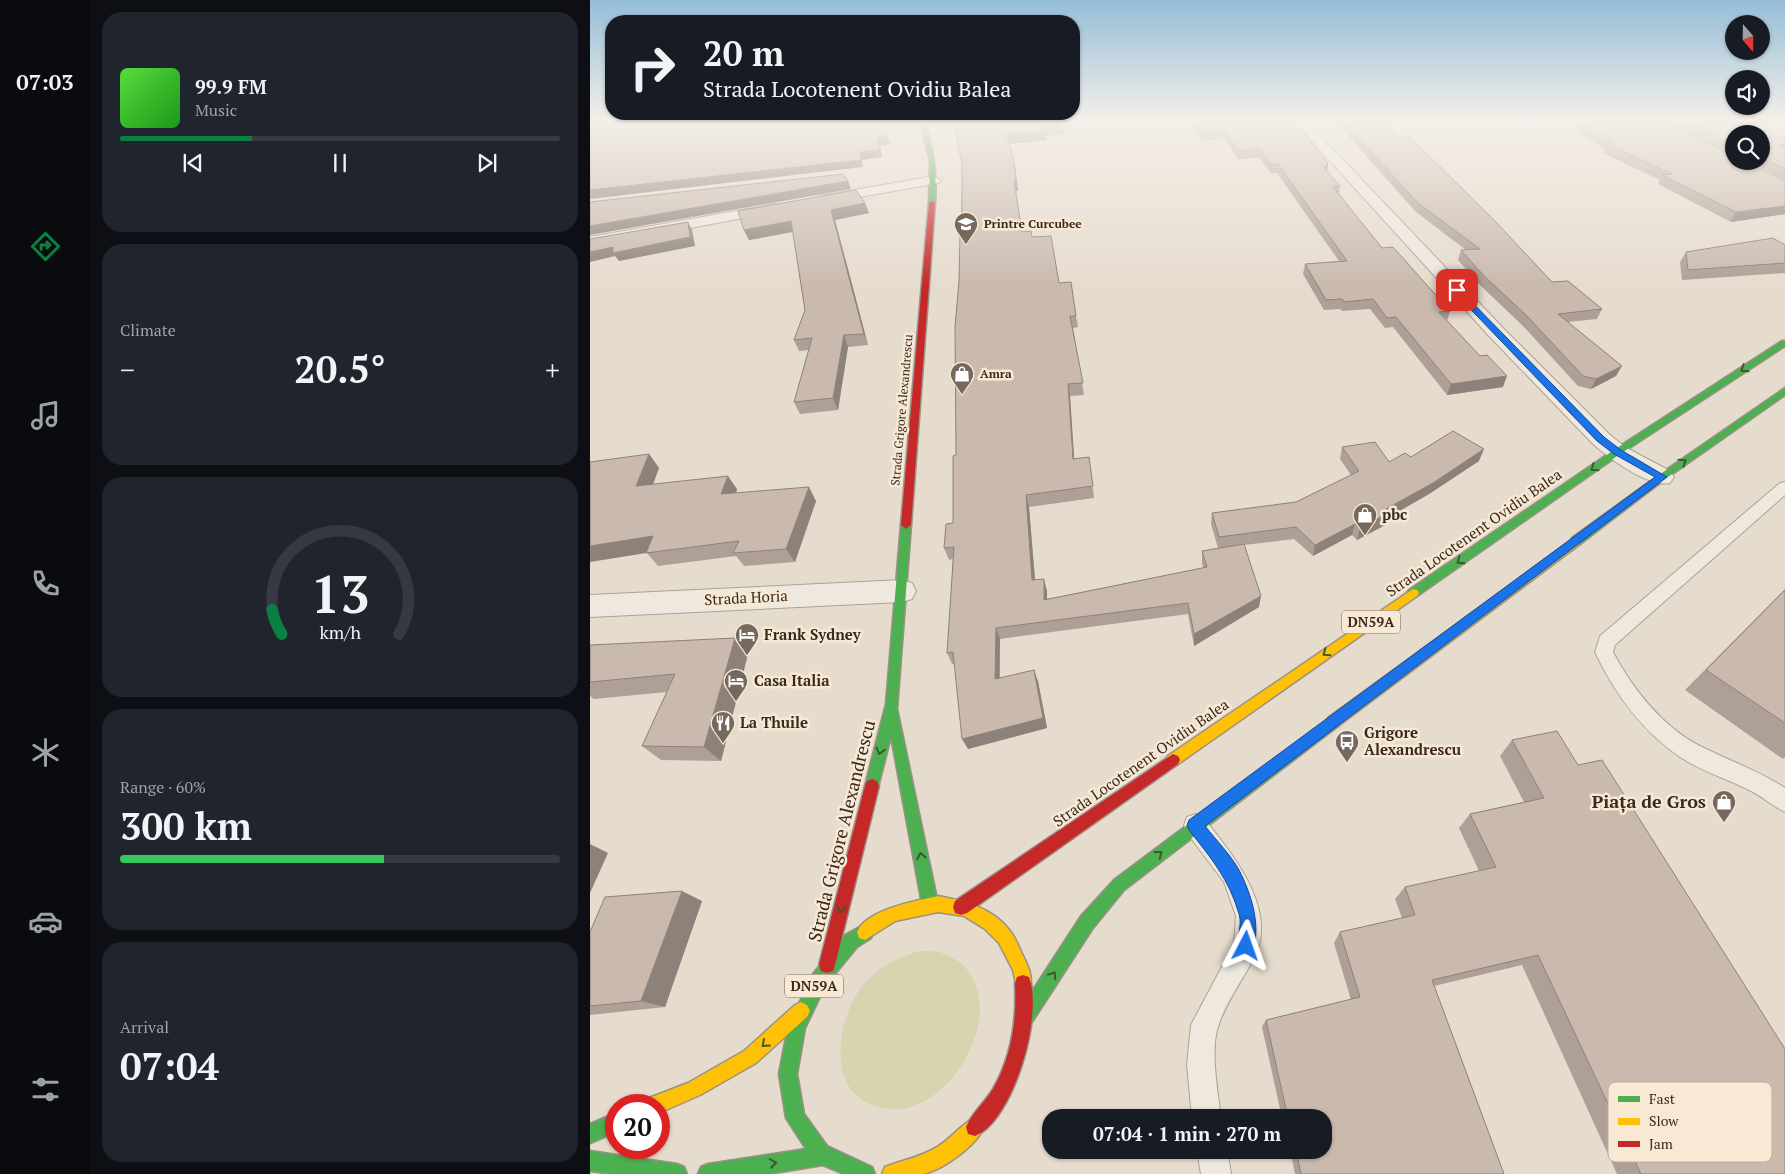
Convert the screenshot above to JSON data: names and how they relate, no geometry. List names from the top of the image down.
{
  "streets": {
    "main road": ["Strada Grigore Alexandrescu", "Strada Locotenent Ovidiu Balea", "DN59A"],
    "street": ["Strada Horia"]
  },
  "crossings": [
    ["Strada Grigore Alexandrescu", "Strada Horia"],
    ["Strada Grigore Alexandrescu", "DN59A"],
    ["Strada Locotenent Ovidiu Balea", "DN59A"]
  ],
  "places": {
    "school or university": ["Printre Curcubee"],
    "shop": ["Amra", "pbc", "Piața de Gros"],
    "hotel": ["Frank Sydney", "Casa Italia"],
    "restaurant": ["La Thuile"],
    "bus stop": ["Grigore Alexandrescu"]
  },
  "legend": ["Fast", "Slow", "Jam"],
  "north": "bottom",
  "page": {
    "tabs": "07:03",
    "turn": ["20 m", "Strada Locotenent Ovidiu Balea"],
    "song": ["99.9 FM", "Music"],
    "tile": [
      "Climate",
      ["Range · 60%", "300 km"],
      ["Arrival", "07:04"]
    ],
    "heat": ["−", "20.5°", "+"],
    "limit": "20",
    "trip": "07:04 · 1 min · 270 m",
    "gauge": ["13", "km/h"]
  }
}
